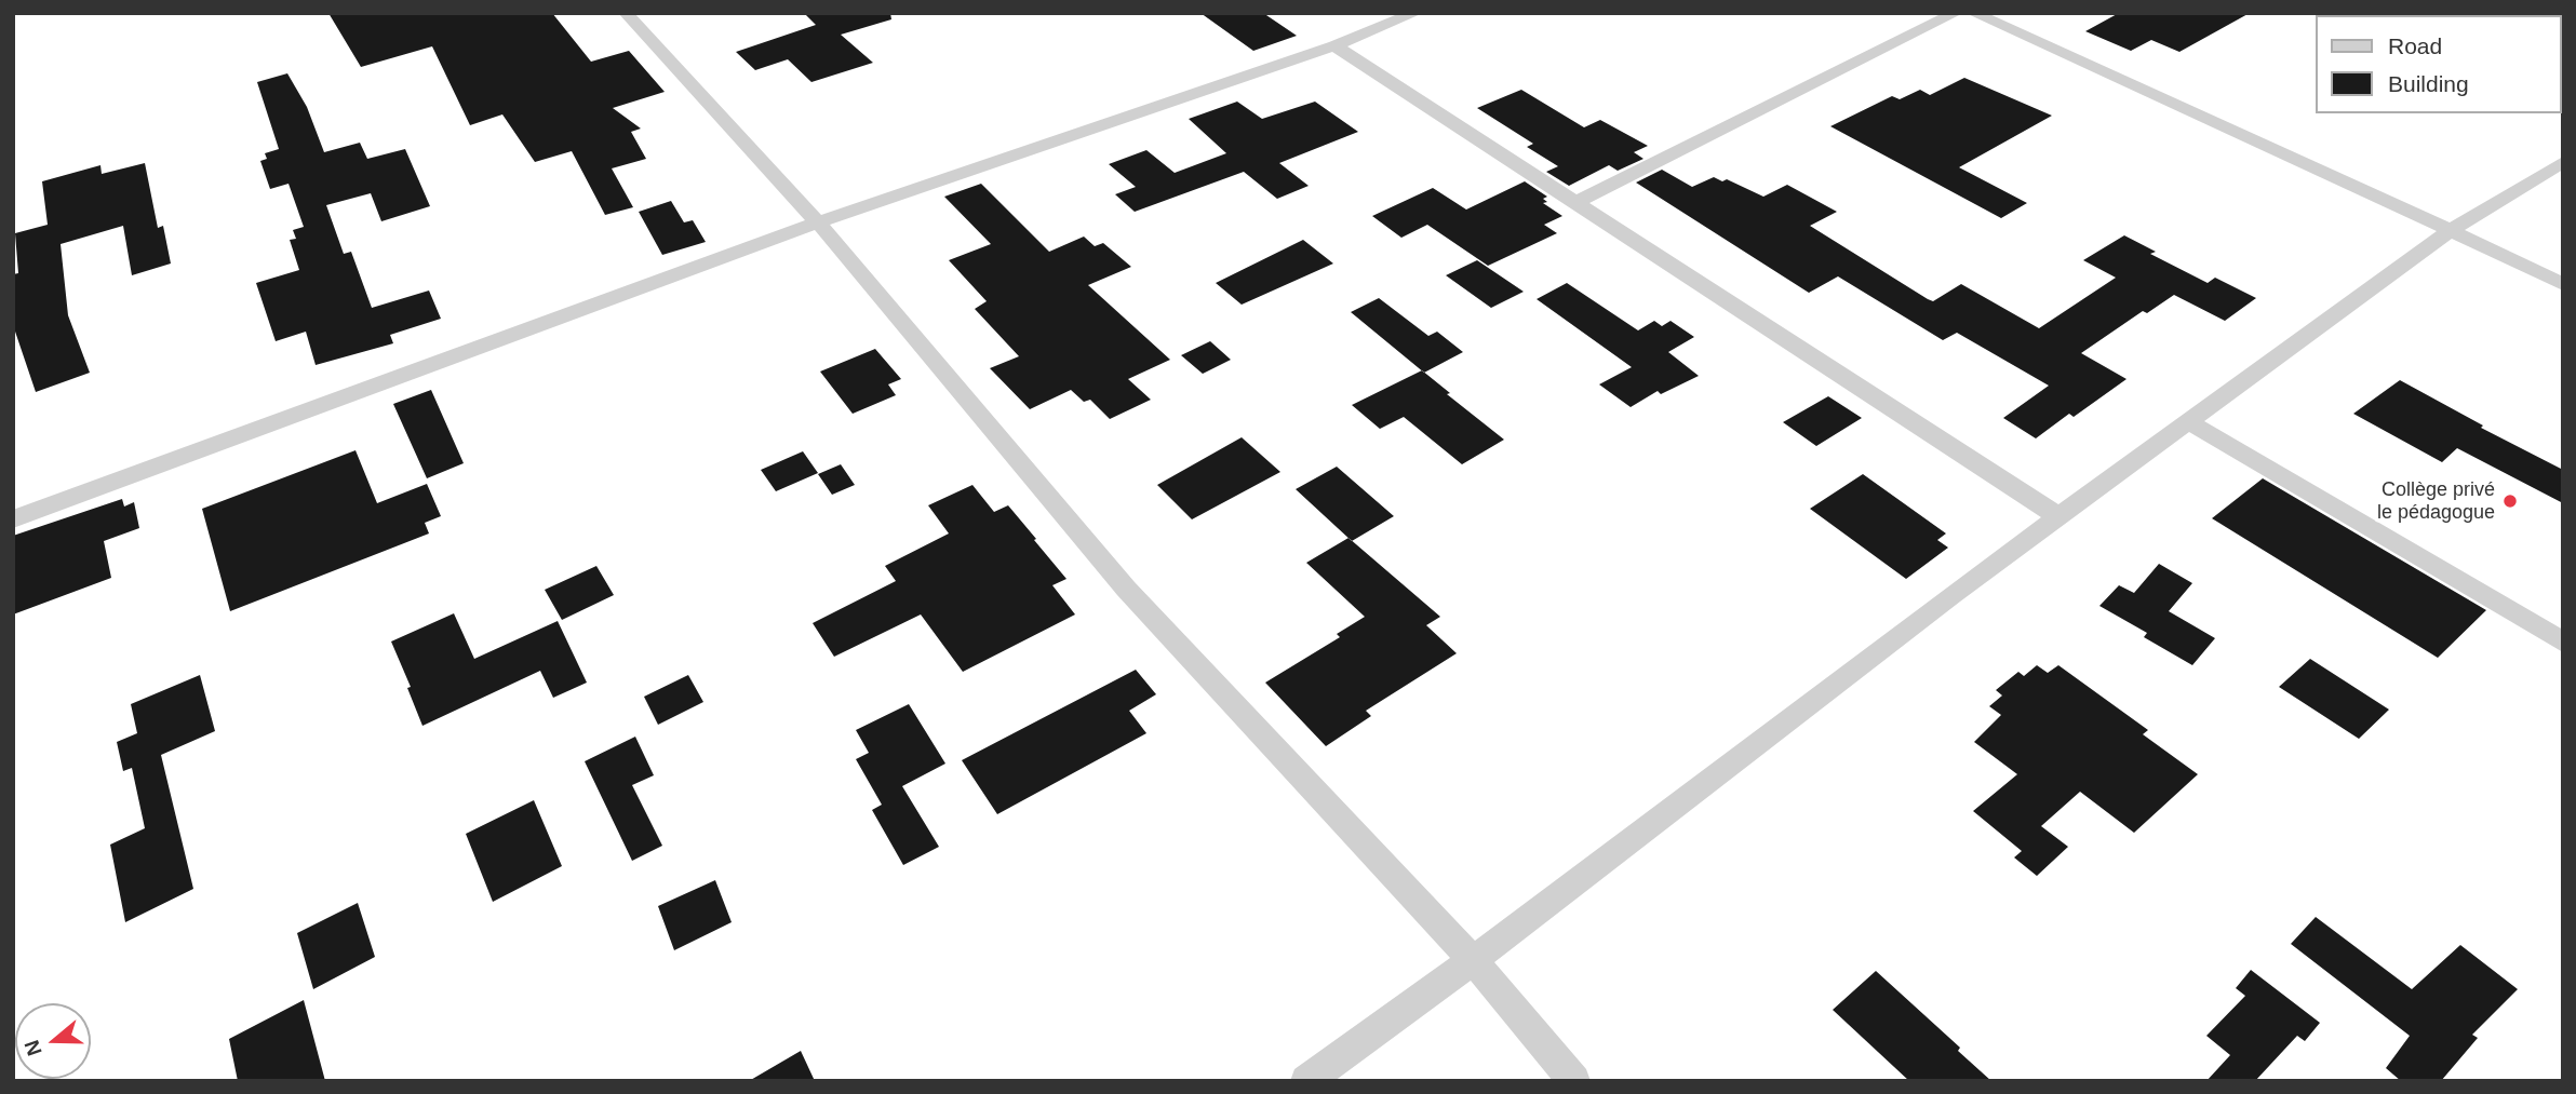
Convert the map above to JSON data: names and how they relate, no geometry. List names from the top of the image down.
{
  "places": ["Collège privé le pédagogue"],
  "legend": ["Road", "Building"],
  "north": "left"
}
